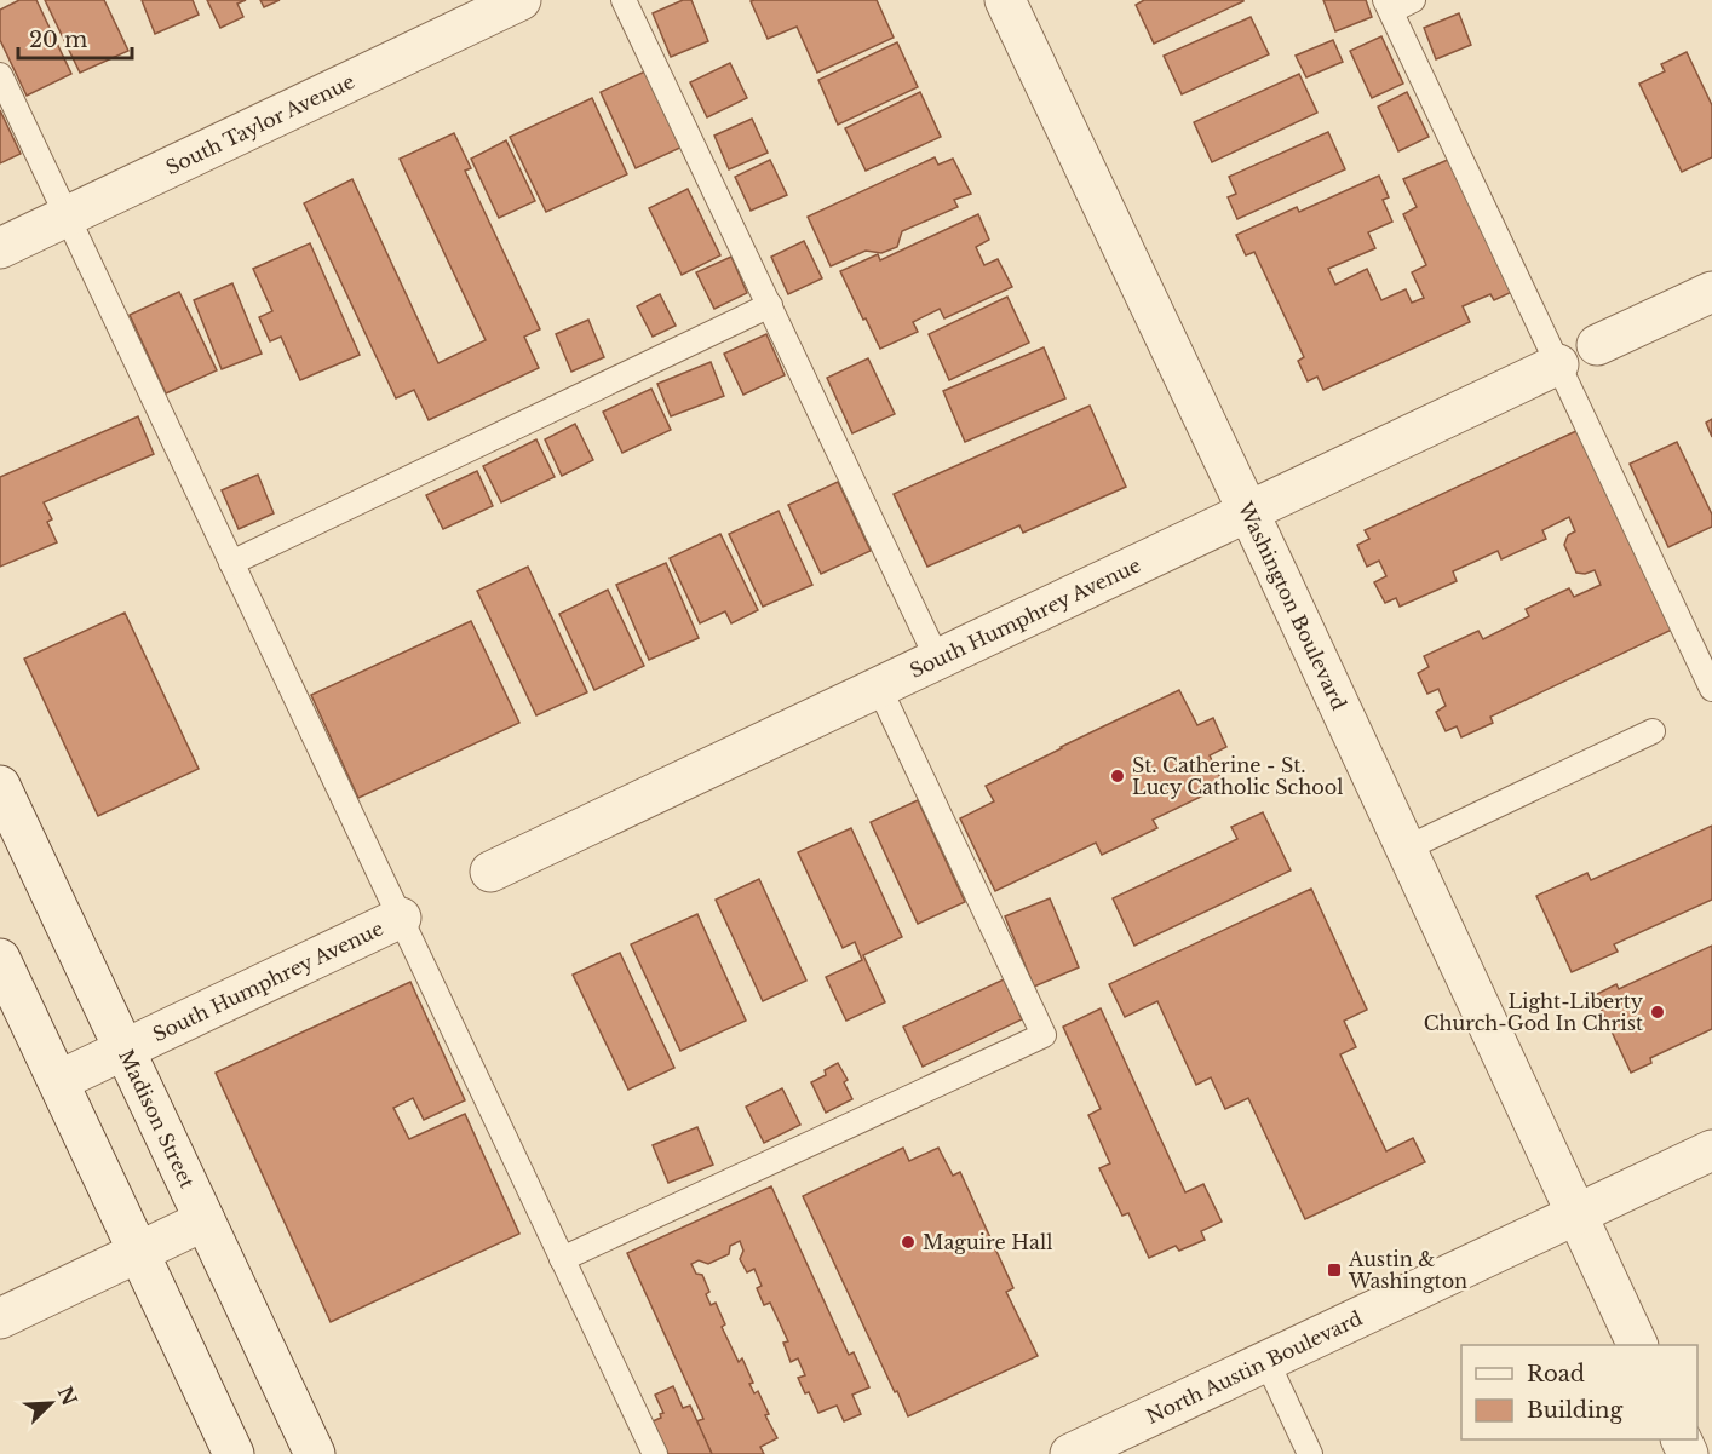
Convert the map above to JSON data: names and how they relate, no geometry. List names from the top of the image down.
{
  "streets": {
    "street": [
      "South Taylor Avenue",
      "Washington Boulevard",
      "South Humphrey Avenue",
      "Madison Street",
      "North Austin Boulevard"
    ]
  },
  "crossings": [
    ["Washington Boulevard", "South Humphrey Avenue"],
    ["Washington Boulevard", "North Austin Boulevard"],
    ["South Humphrey Avenue", "Madison Street"]
  ],
  "places": {
    "other": ["St. Catherine - St. Lucy Catholic School", "Light-Liberty Church-God In Christ", "Maguire Hall"],
    "transit": ["Austin & Washington"]
  },
  "legend": ["Road", "Building"],
  "scale_bar": "20 m",
  "north": "top right"
}
